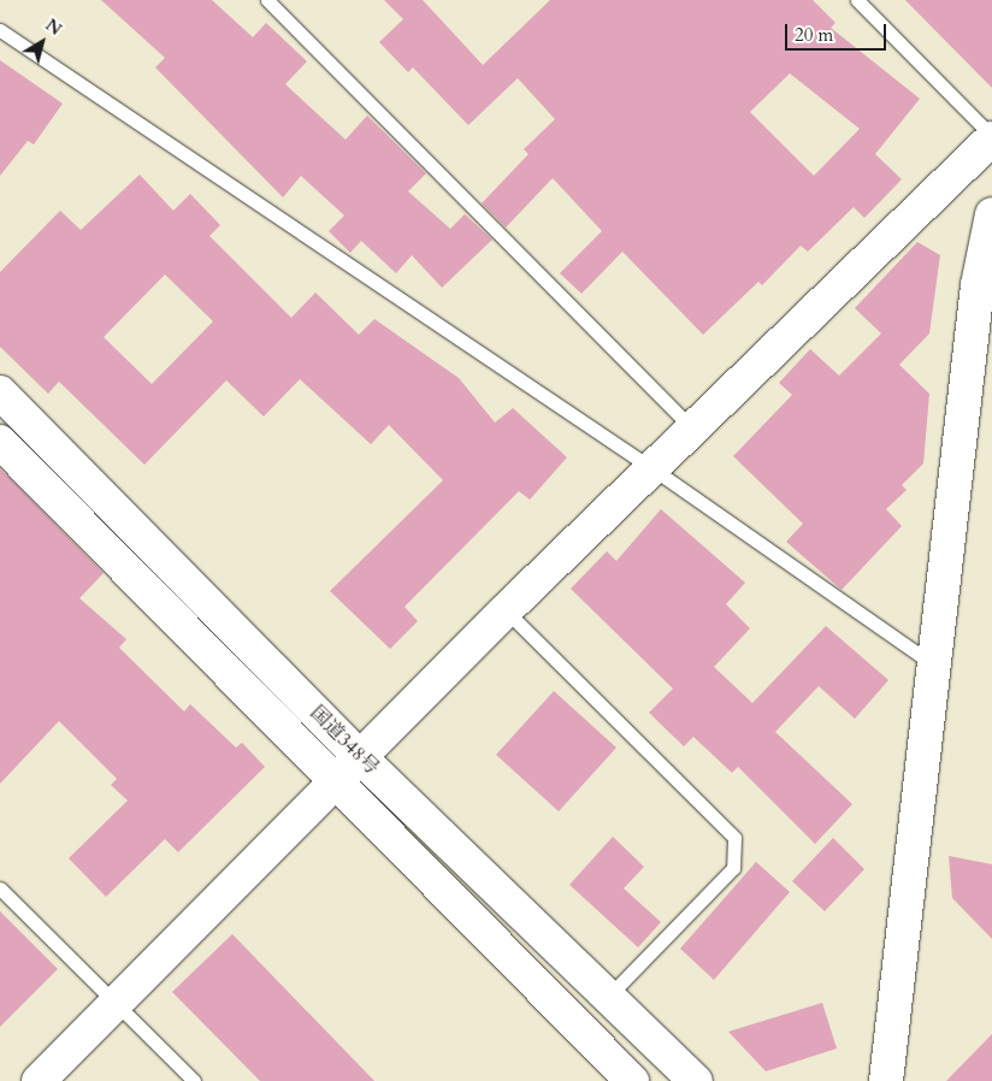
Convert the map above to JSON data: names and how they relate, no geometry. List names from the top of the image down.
{
  "streets": {
    "main road": ["国道348号"]
  },
  "scale_bar": "20 m",
  "north": "top right"
}
